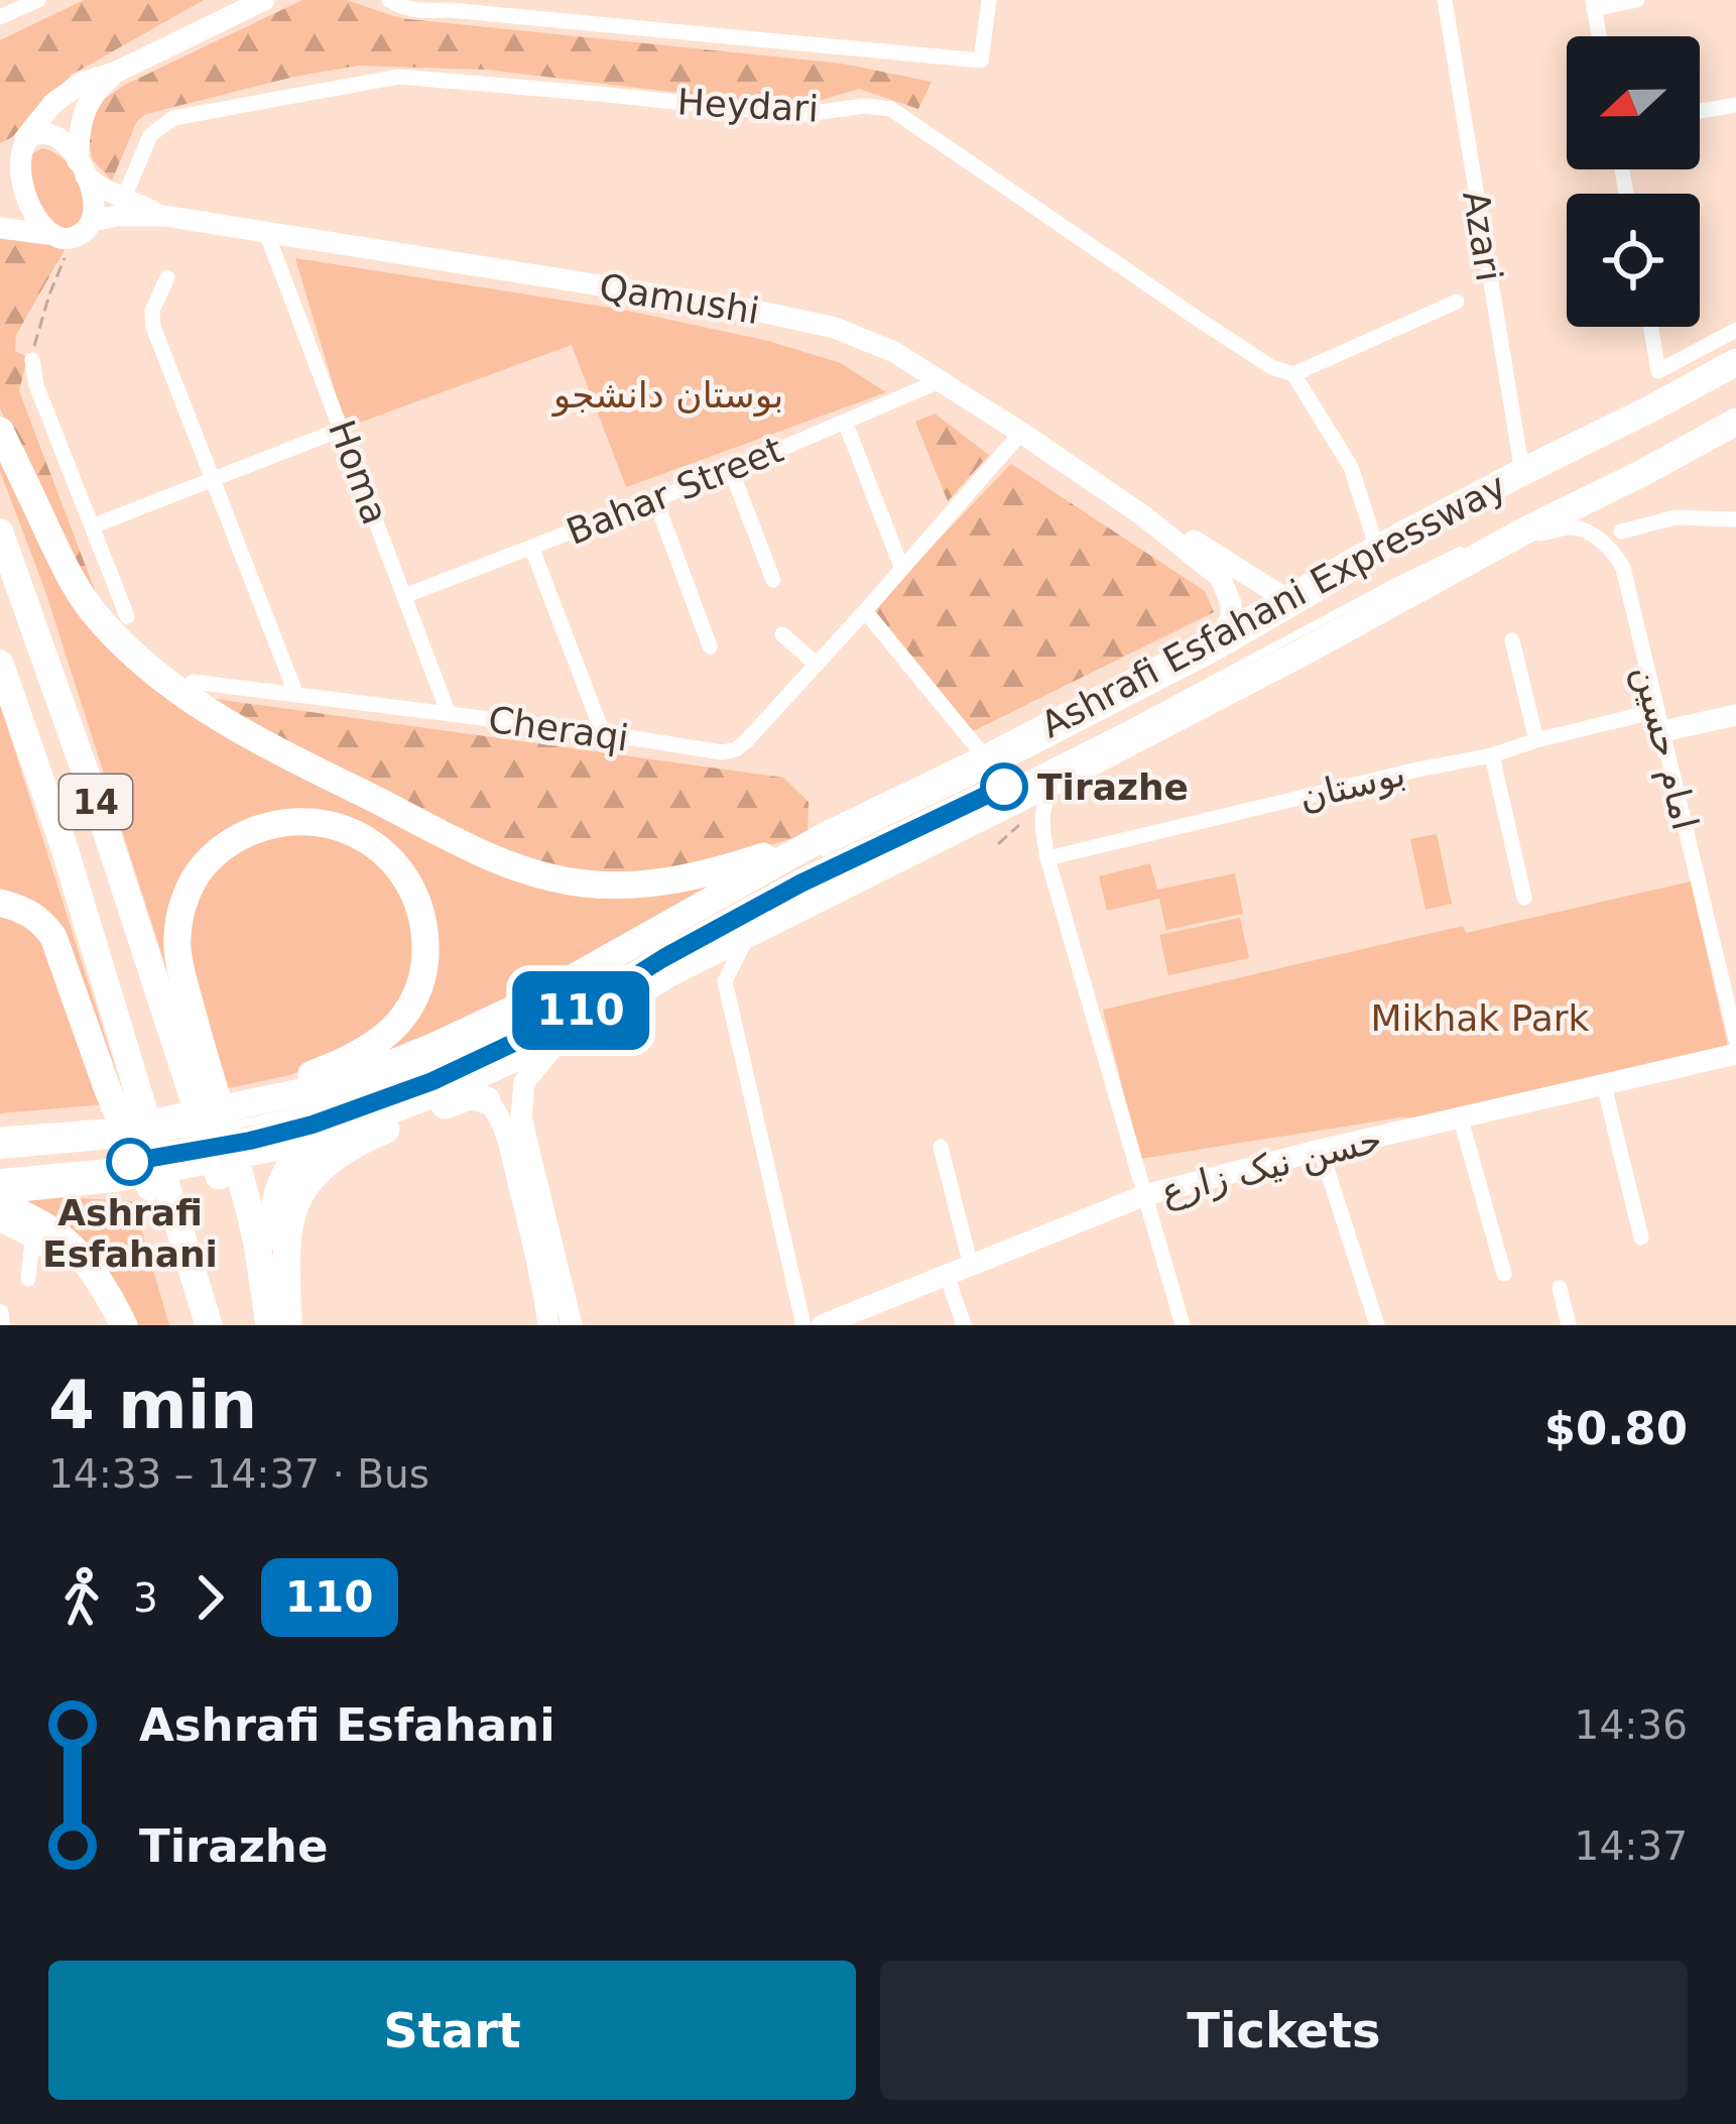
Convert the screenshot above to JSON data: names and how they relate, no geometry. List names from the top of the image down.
{
  "streets": {
    "highway": ["Ashrafi Esfahani Expressway", "14"],
    "street": [
      "Heydari",
      "Azari",
      "Qamushi",
      "Homa",
      "Bahar Street",
      "Cheraqi",
      "امام حسین",
      "بوستان",
      "حسن نیک زارع"
    ]
  },
  "crossings": [
    ["Heydari", "Qamushi"],
    ["Azari", "Ashrafi Esfahani Expressway"],
    ["Qamushi", "Homa"],
    ["Qamushi", "Bahar Street"],
    ["Qamushi", "Cheraqi"],
    ["Homa", "Bahar Street"],
    ["Homa", "Cheraqi"],
    ["Ashrafi Esfahani Expressway", "امام حسین"],
    ["امام حسین", "بوستان"]
  ],
  "parks": ["بوستان دانشجو", "Mikhak Park"],
  "places": ["Tirazhe", "Ashrafi Esfahani"],
  "lines": ["bus line 110"],
  "north": "left",
  "page": {
    "on_map": "110",
    "heading": ["4 min", "14:33 – 14:37 · Bus", "$0.80"],
    "legs": ["3", "110"],
    "list": [
      {
        "name": "Ashrafi Esfahani",
        "value": "14:36"
      },
      {
        "name": "Tirazhe",
        "value": "14:37"
      }
    ],
    "buttons": ["Start", "Tickets"]
  }
}
